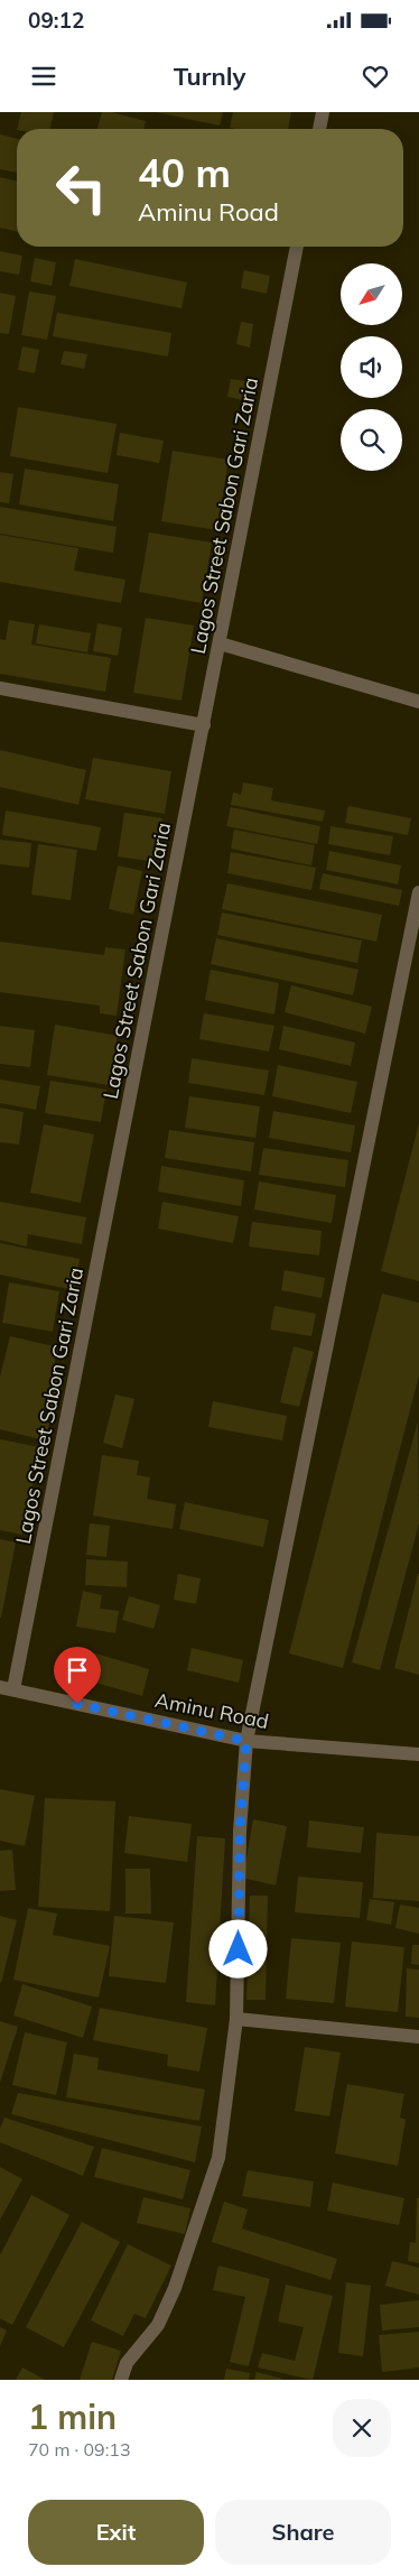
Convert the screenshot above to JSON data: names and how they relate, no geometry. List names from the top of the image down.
{
  "streets": {
    "street": ["Lagos Street Sabon Gari Zaria", "Aminu Road"]
  },
  "crossings": [
    ["Lagos Street Sabon Gari Zaria", "Aminu Road"]
  ],
  "north": "bottom left",
  "page": {
    "status": "09:12",
    "header": "Turnly",
    "turn": ["40 m", "Aminu Road"],
    "heading": ["1 min", "70 m · 09:13"],
    "buttons": ["Exit", "Share"]
  }
}
